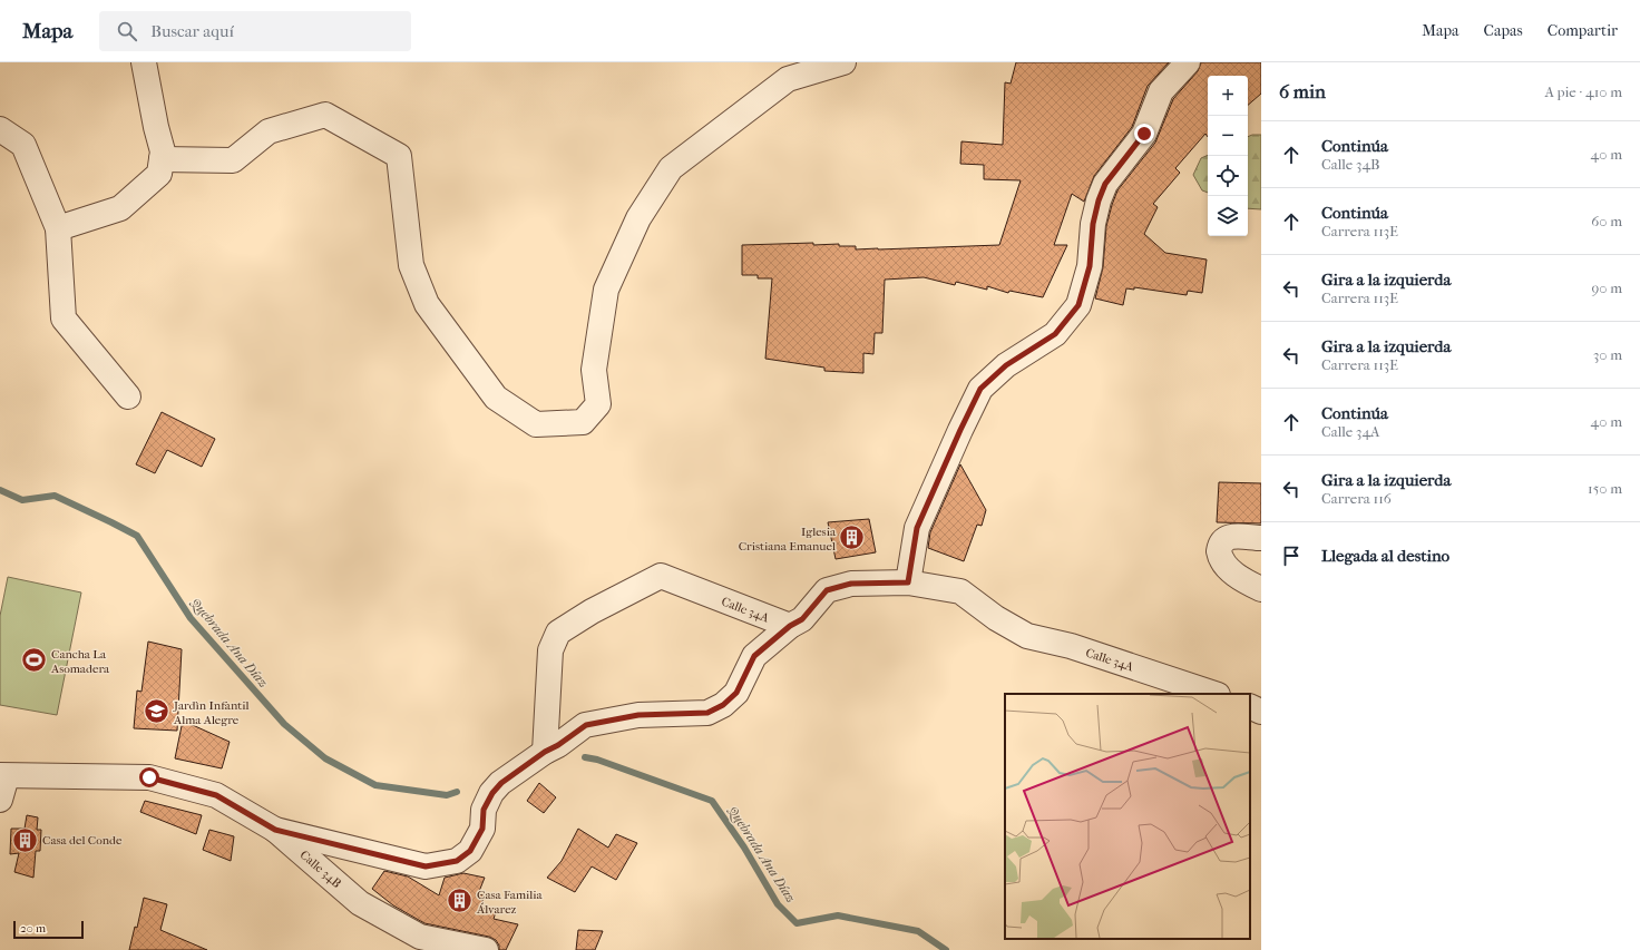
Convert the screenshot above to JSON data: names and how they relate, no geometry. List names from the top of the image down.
{
  "streets": {
    "street": ["Calle 34A", "Calle 34B"]
  },
  "water": ["Quebrada Ana Díaz"],
  "places": {
    "building": ["Iglesia Cristiana Emanuel", "Casa del Conde", "Casa Familia Álvarez"],
    "sports": ["Cancha La Asomadera"],
    "school or university": ["Jardìn Infantil Alma Alegre"]
  },
  "scale_bar": "20 m",
  "page": {
    "header": "Mapa",
    "search": "Buscar aquí",
    "nav": ["Mapa", "Capas", "Compartir"],
    "heading": ["6 min", "A pie · 410 m"],
    "map_buttons": ["+", "−"],
    "list": [
      ["Continúa", "Calle 34B", "40 m"],
      ["Continúa", "Carrera 113E", "60 m"],
      ["Gira a la izquierda", "Carrera 113E", "90 m"],
      ["Gira a la izquierda", "Carrera 113E", "30 m"],
      ["Continúa", "Calle 34A", "40 m"],
      ["Gira a la izquierda", "Carrera 116", "150 m"],
      "Llegada al destino"
    ],
    "scale": "20 m"
  }
}
